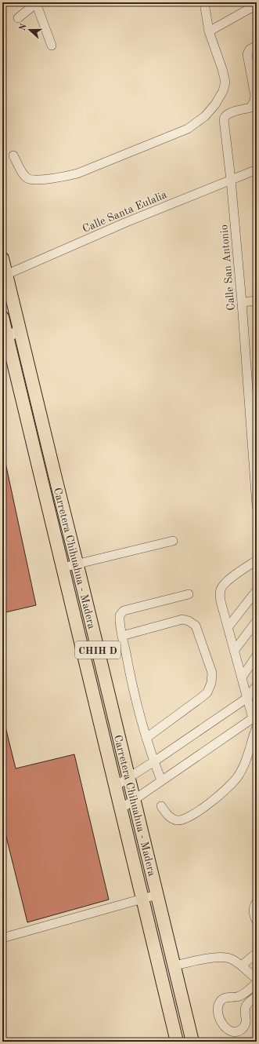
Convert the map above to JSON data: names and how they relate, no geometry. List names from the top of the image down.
{
  "streets": {
    "highway": ["Carretera Chihuahua - Madera", "CHIH D"],
    "street": ["Calle Santa Eulalia", "Calle San Antonio"]
  },
  "crossings": [
    ["Calle Santa Eulalia", "Calle San Antonio"],
    ["Calle Santa Eulalia", "Carretera Chihuahua - Madera"]
  ],
  "north": "left"
}
